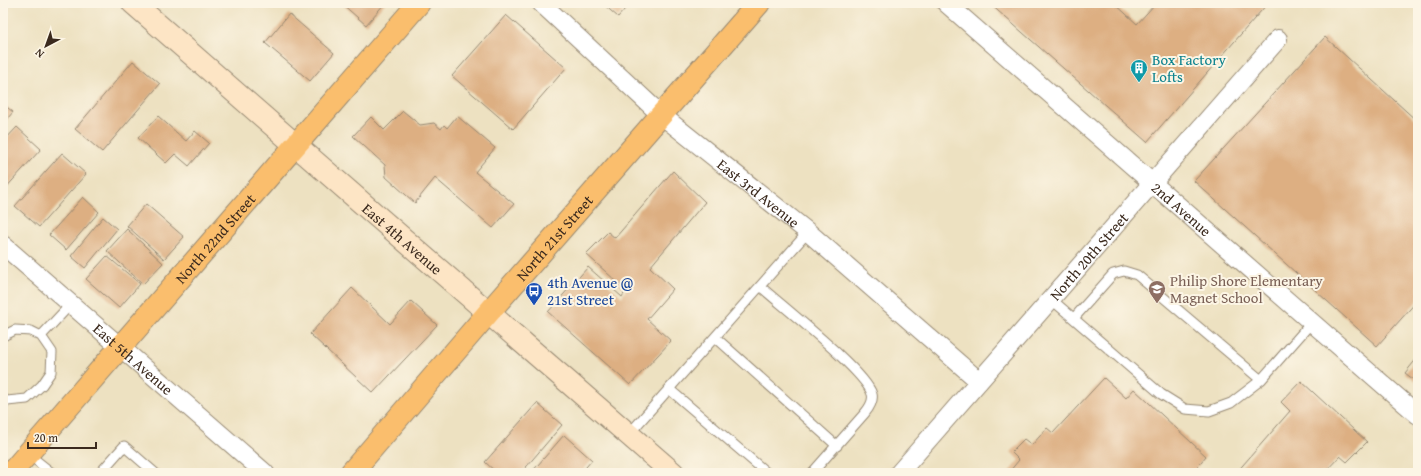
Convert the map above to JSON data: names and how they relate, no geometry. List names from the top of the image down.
{
  "streets": {
    "main road": ["North 21st Street", "North 22nd Street"],
    "street": [
      "East 3rd Avenue",
      "2nd Avenue",
      "East 4th Avenue",
      "North 20th Street",
      "East 5th Avenue"
    ]
  },
  "crossings": [
    ["East 3rd Avenue", "North 21st Street"],
    ["East 3rd Avenue", "North 20th Street"],
    ["2nd Avenue", "North 20th Street"],
    ["North 21st Street", "East 4th Avenue"],
    ["North 22nd Street", "East 4th Avenue"],
    ["North 22nd Street", "East 5th Avenue"]
  ],
  "places": {
    "building": ["Box Factory Lofts"],
    "school or university": ["Philip Shore Elementary Magnet School"],
    "bus stop": ["4th Avenue @ 21st Street"]
  },
  "scale_bar": "20 m",
  "north": "bottom left"
}
